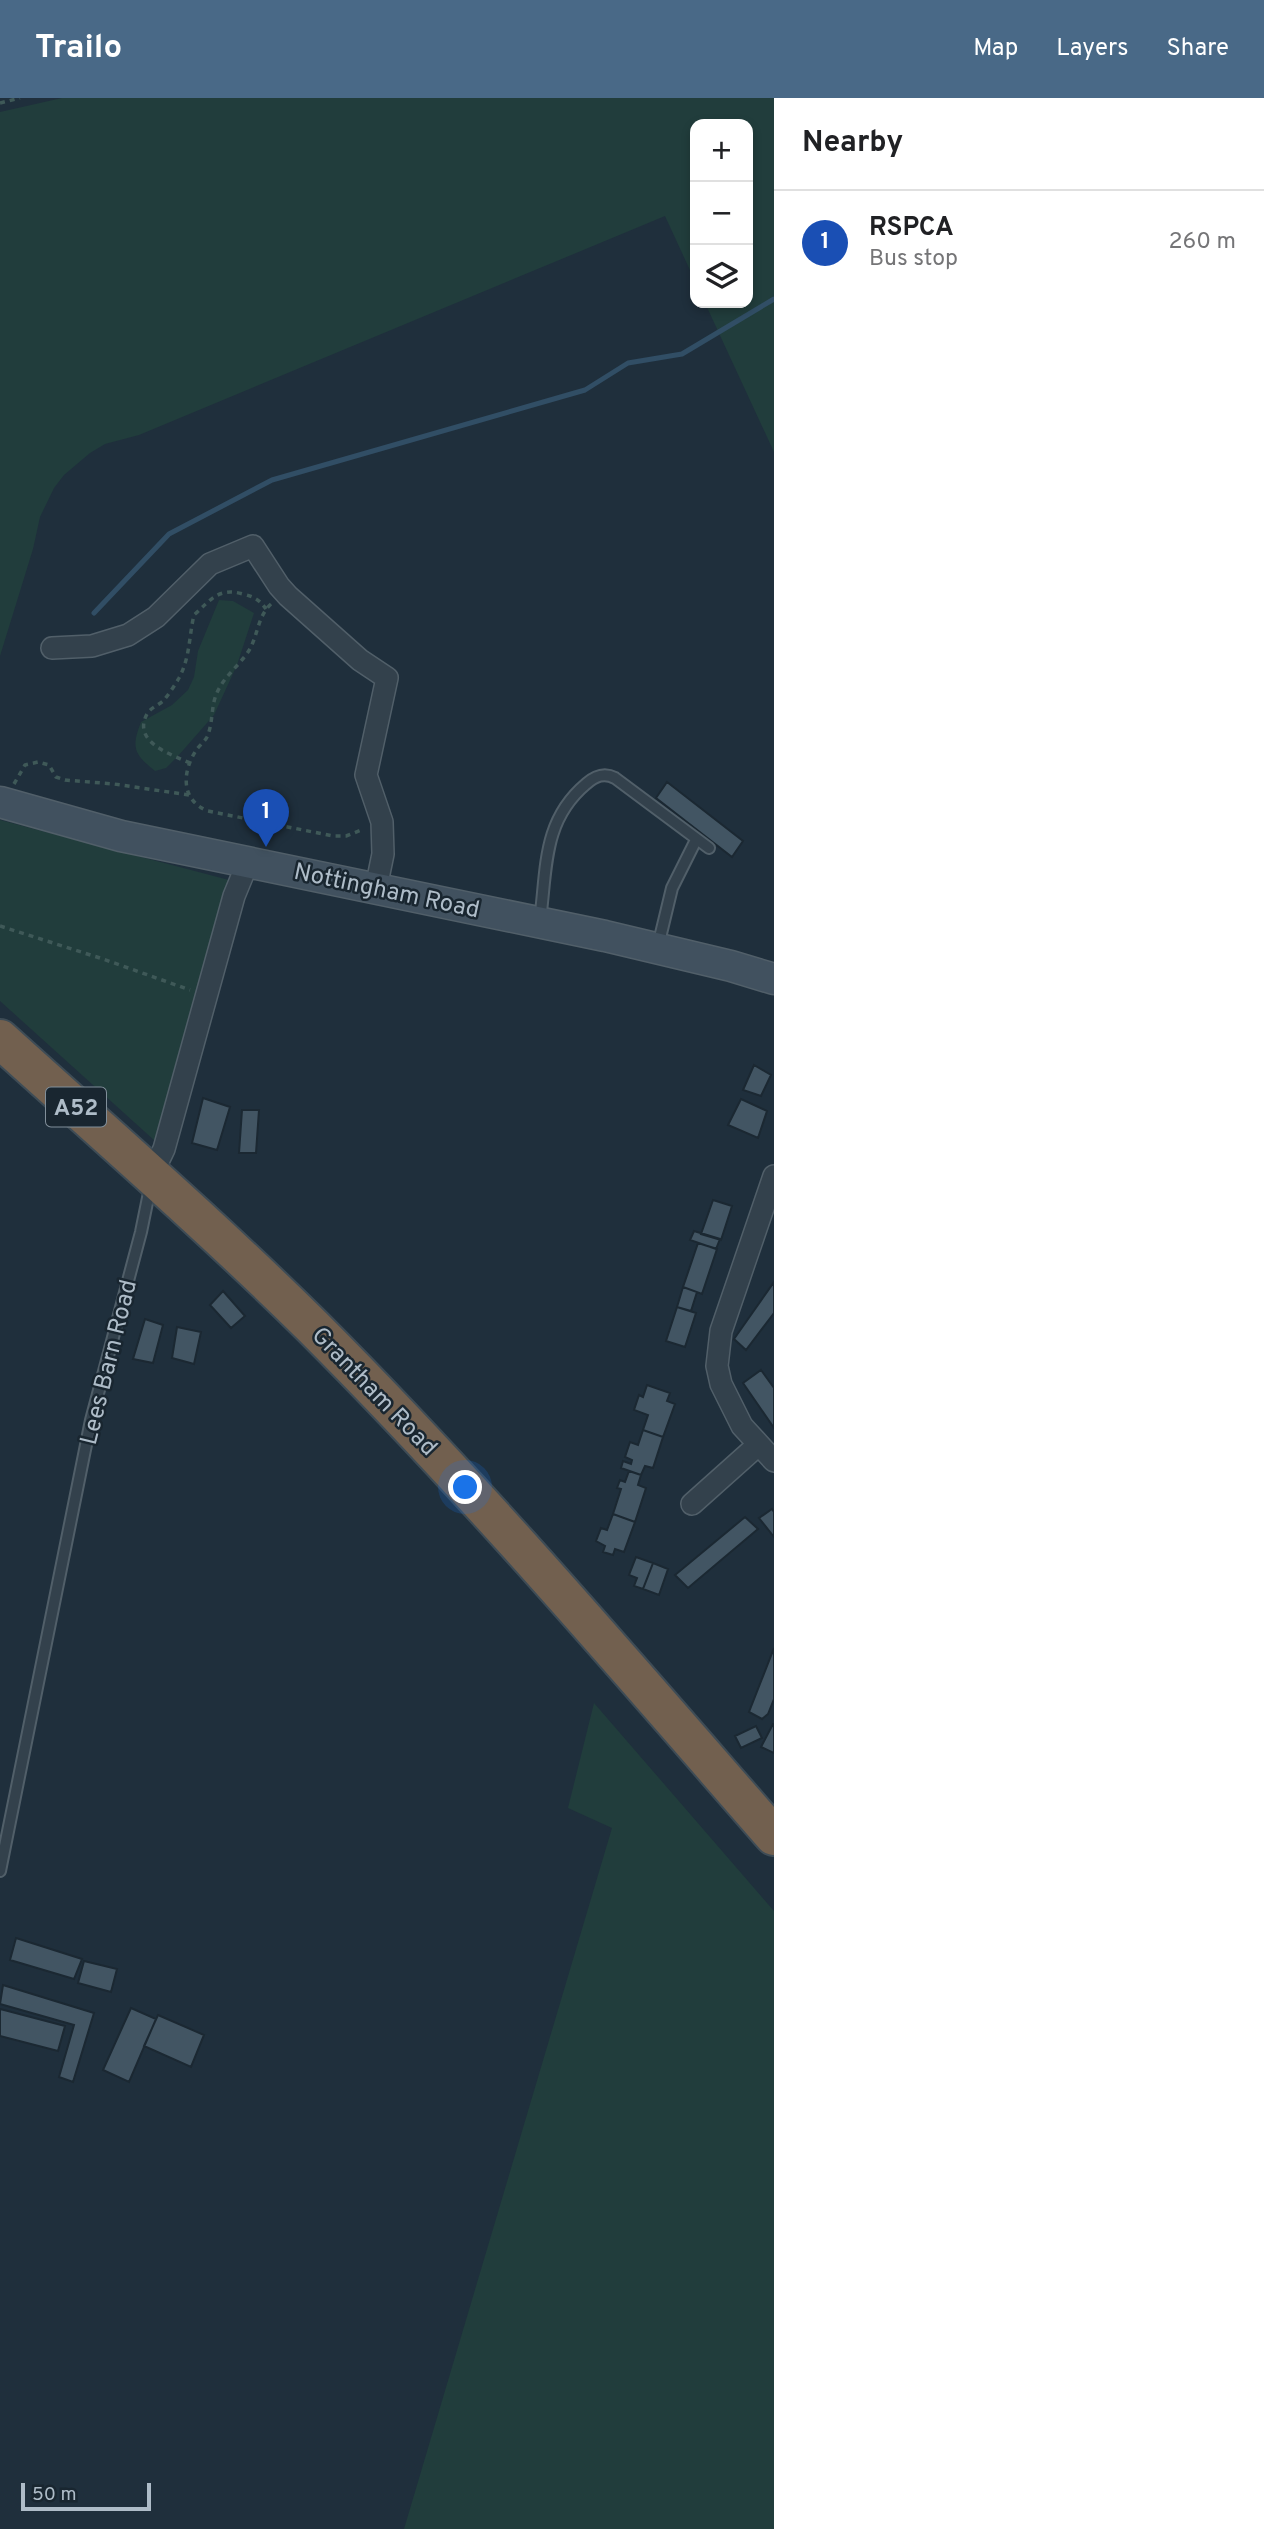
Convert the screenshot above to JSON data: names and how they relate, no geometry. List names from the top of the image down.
{
  "streets": {
    "highway": ["A52", "Grantham Road"],
    "street": ["Nottingham Road", "Lees Barn Road"]
  },
  "crossings": [
    ["Nottingham Road", "Lees Barn Road"],
    ["Lees Barn Road", "Grantham Road"]
  ],
  "scale_bar": "50 m",
  "page": {
    "header": "Trailo",
    "nav": ["Map", "Layers", "Share"],
    "heading": "Nearby",
    "map_buttons": ["+", "−"],
    "list": [
      {
        "mark": "1",
        "name": "RSPCA",
        "note": "Bus stop",
        "value": "260 m"
      }
    ],
    "pins": "1",
    "scale": "50 m"
  }
}
